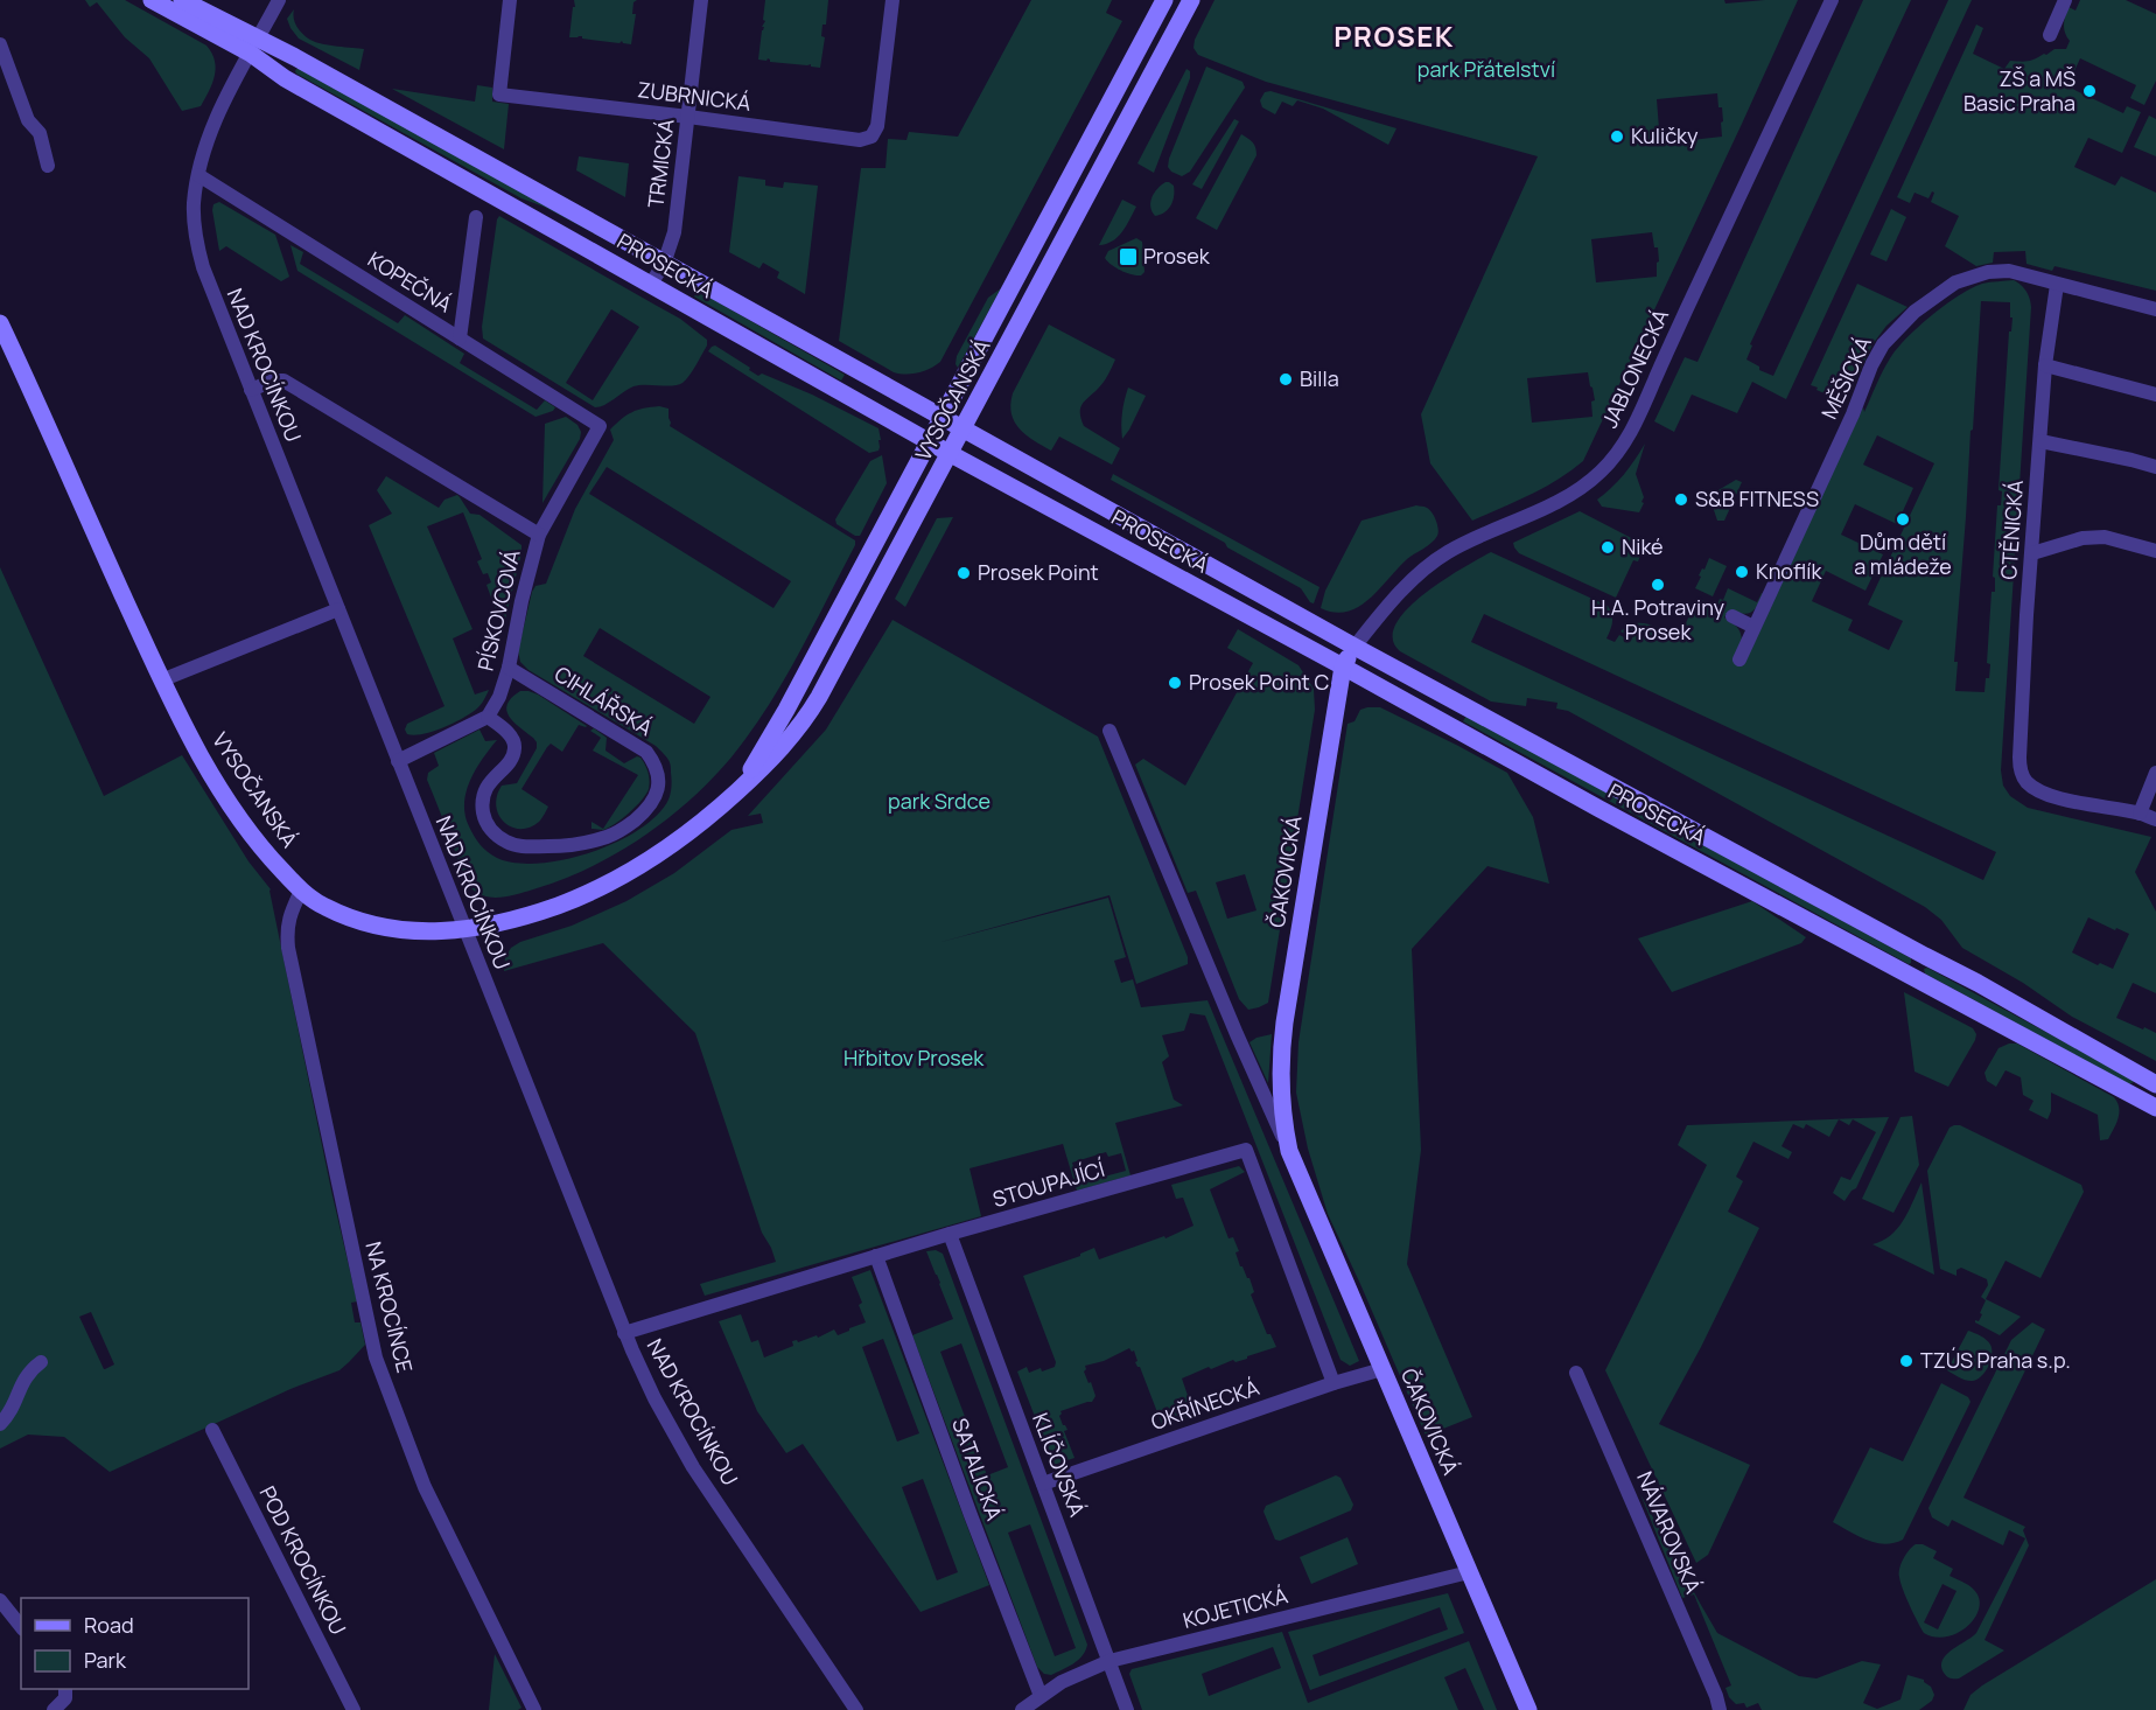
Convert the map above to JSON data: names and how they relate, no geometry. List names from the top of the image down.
{
  "streets": {
    "main road": ["PROSECKÁ", "VYSOČANSKÁ", "ČAKOVICKÁ"],
    "street": [
      "ZUBRNICKÁ",
      "TRMICKÁ",
      "KOPEČNÁ",
      "NAD KROCÍNKOU",
      "JABLONECKÁ",
      "MĚŠICKÁ",
      "CTĚNICKÁ",
      "PÍSKOVCOVÁ",
      "CIHLÁŘSKÁ",
      "STOUPAJÍCÍ",
      "NA KROCÍNCE",
      "OKŘÍNECKÁ",
      "KLÍČOVSKÁ",
      "SATALICKÁ",
      "NÁVAROVSKÁ",
      "POD KROCÍNKOU",
      "KOJETICKÁ"
    ]
  },
  "crossings": [
    ["ZUBRNICKÁ", "TRMICKÁ"],
    ["TRMICKÁ", "PROSECKÁ"],
    ["PROSECKÁ", "NAD KROCÍNKOU"],
    ["PROSECKÁ", "JABLONECKÁ"],
    ["PROSECKÁ", "VYSOČANSKÁ"],
    ["PROSECKÁ", "ČAKOVICKÁ"],
    ["KOPEČNÁ", "NAD KROCÍNKOU"],
    ["KOPEČNÁ", "PÍSKOVCOVÁ"],
    ["NAD KROCÍNKOU", "VYSOČANSKÁ"],
    ["NAD KROCÍNKOU", "STOUPAJÍCÍ"],
    ["JABLONECKÁ", "ČAKOVICKÁ"],
    ["MĚŠICKÁ", "CTĚNICKÁ"],
    ["VYSOČANSKÁ", "NA KROCÍNCE"],
    ["PÍSKOVCOVÁ", "CIHLÁŘSKÁ"],
    ["ČAKOVICKÁ", "OKŘÍNECKÁ"],
    ["ČAKOVICKÁ", "KOJETICKÁ"],
    ["STOUPAJÍCÍ", "OKŘÍNECKÁ"],
    ["STOUPAJÍCÍ", "KLÍČOVSKÁ"],
    ["STOUPAJÍCÍ", "SATALICKÁ"],
    ["OKŘÍNECKÁ", "KLÍČOVSKÁ"],
    ["KLÍČOVSKÁ", "KOJETICKÁ"],
    ["SATALICKÁ", "KOJETICKÁ"]
  ],
  "districts": ["PROSEK"],
  "parks": ["park Přátelství", "park Srdce", "Hřbitov Prosek"],
  "places": {
    "other": [
      "ZŠ a MŠ Basic Praha",
      "Kuličky",
      "Billa",
      "S&B FITNESS",
      "Dům dětí a mládeže",
      "Niké",
      "Knoflík",
      "Prosek Point",
      "H.A. Potraviny Prosek",
      "Prosek Point C",
      "TZÚS Praha s.p."
    ],
    "transit": ["Prosek"]
  },
  "legend": ["Road", "Park"]
}
